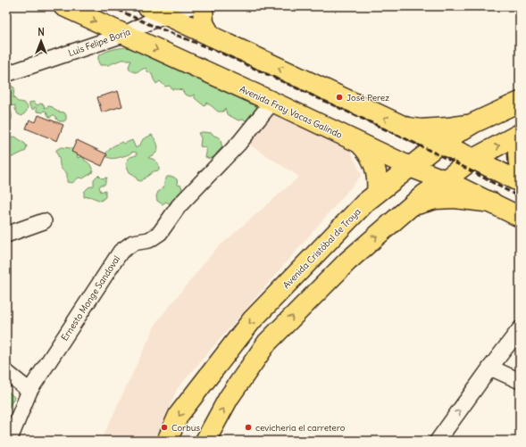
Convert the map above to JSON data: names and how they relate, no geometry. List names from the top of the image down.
{
  "streets": {
    "main road": ["Avenida Fray Vacas Galindo", "Avenida Cristóbal de Troya"],
    "street": ["Luis Felipe Borja", "Ernesto Monge Sandoval"]
  },
  "crossings": [
    ["Luis Felipe Borja", "Avenida Fray Vacas Galindo"],
    ["Avenida Fray Vacas Galindo", "Avenida Cristóbal de Troya"],
    ["Avenida Fray Vacas Galindo", "Ernesto Monge Sandoval"]
  ],
  "places": ["José Perez", "Corbus", "cevicheria el carretero"],
  "north": "top"
}
